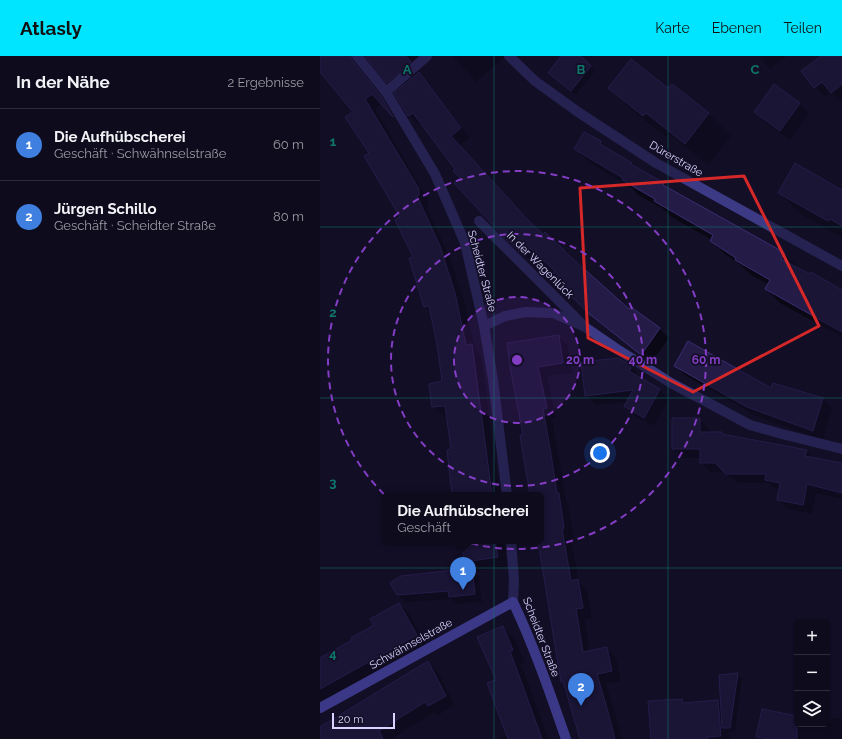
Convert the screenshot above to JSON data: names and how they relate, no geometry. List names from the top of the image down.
{
  "streets": {
    "street": [
      "Dürerstraße",
      "In der Wagenlück",
      "Scheidter Straße",
      "Schwähnselstraße"
    ]
  },
  "crossings": [
    ["In der Wagenlück", "Scheidter Straße"],
    ["Scheidter Straße", "Schwähnselstraße"]
  ],
  "scale_bar": "20 m",
  "page": {
    "header": "Atlasly",
    "nav": ["Karte", "Ebenen", "Teilen"],
    "heading": ["In der Nähe", "2 Ergebnisse"],
    "list": [
      {
        "mark": "1",
        "name": "Die Aufhübscherei",
        "note": "Geschäft · Schwähnselstraße",
        "value": "60 m"
      },
      {
        "mark": "2",
        "name": "Jürgen Schillo",
        "note": "Geschäft · Scheidter Straße",
        "value": "80 m"
      }
    ],
    "popup": ["Die Aufhübscherei", "Geschäft"],
    "pins": ["1", "2"],
    "map_buttons": ["+", "−"],
    "scale": "20 m"
  },
  "grid": {
    "columns": ["A", "B", "C"],
    "rows": [
      "1",
      "2",
      "3",
      "4"
    ]
  },
  "rings": ["20 m", "40 m", "60 m"]
}
